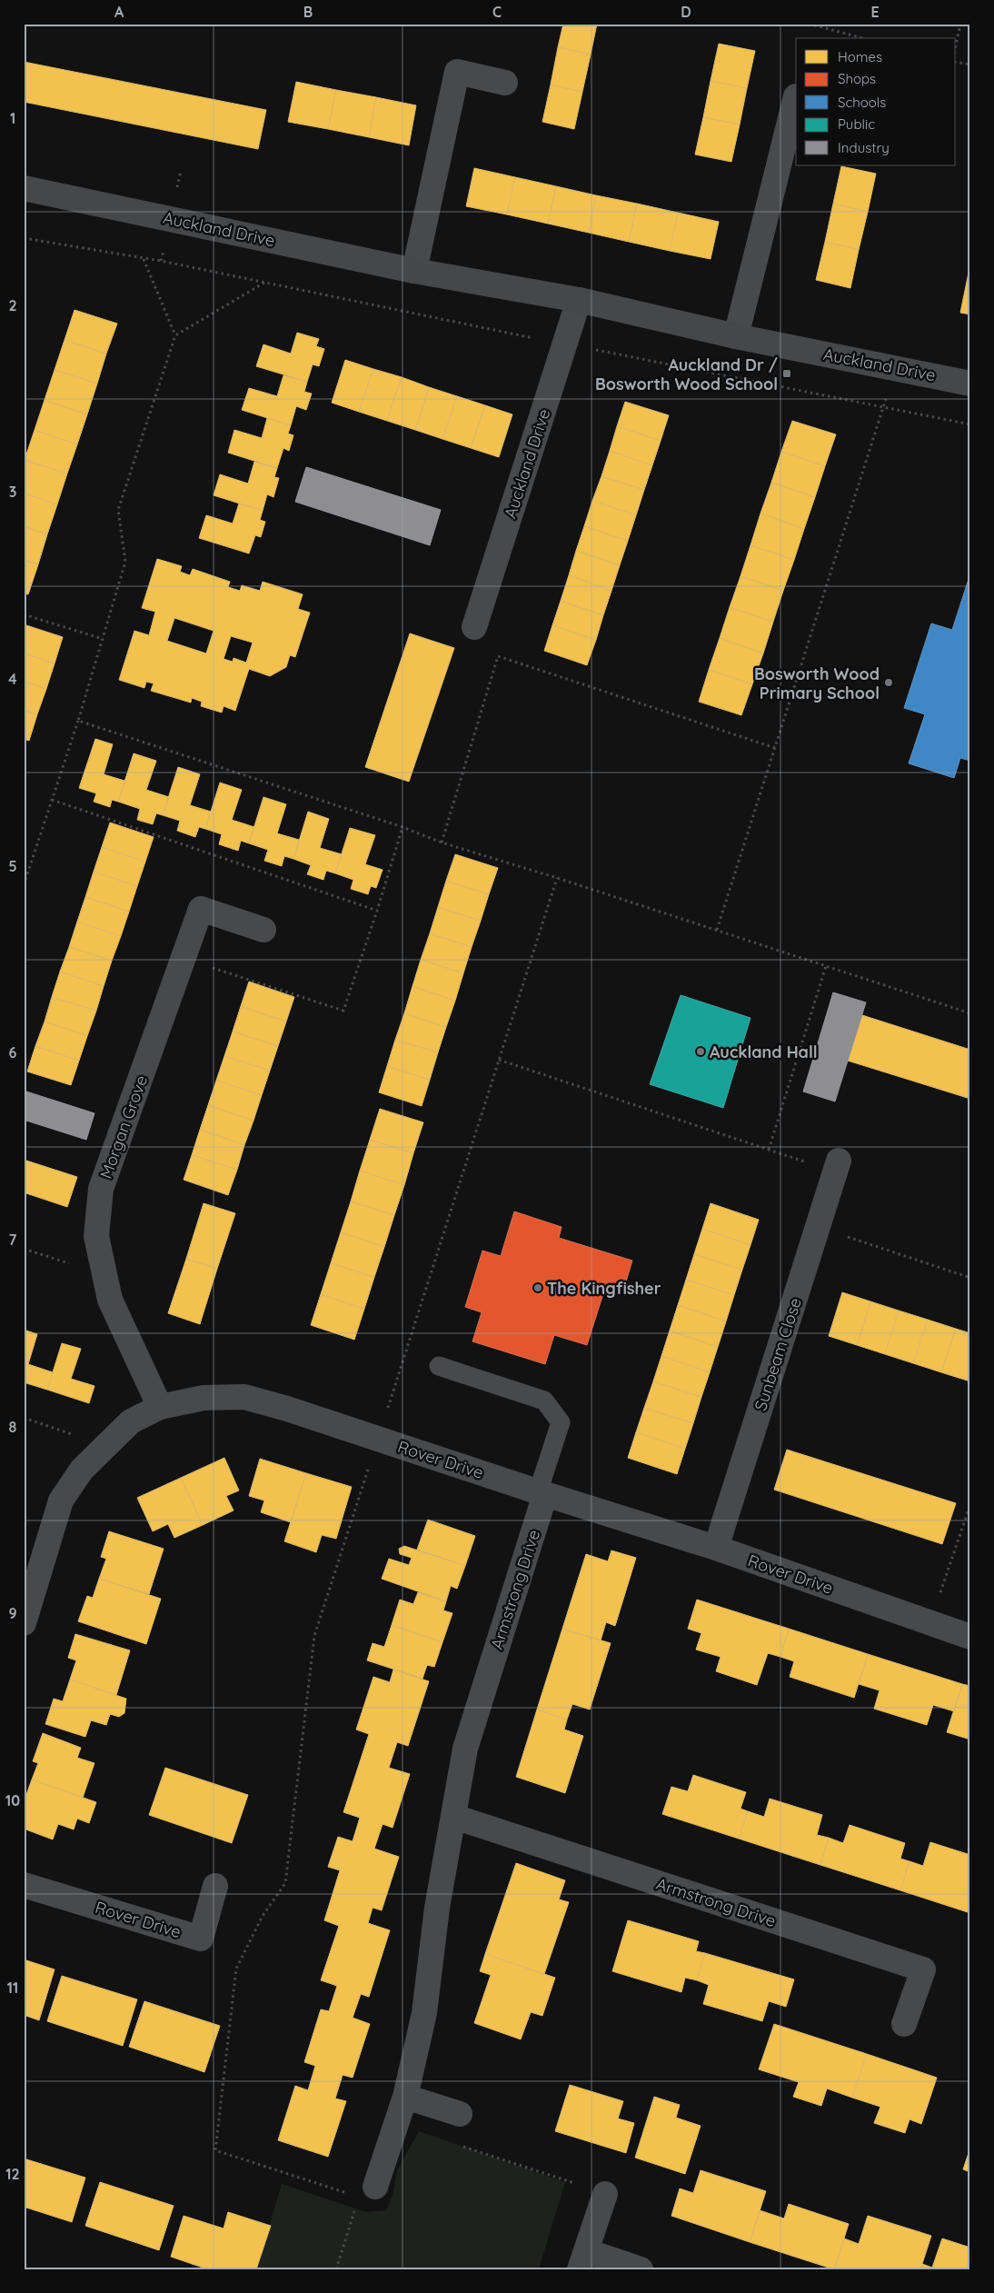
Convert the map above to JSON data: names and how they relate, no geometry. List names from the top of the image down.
{
  "streets": {
    "street": [
      "Auckland Drive",
      "Morgan Grove",
      "Sunbeam Close",
      "Rover Drive",
      "Armstrong Drive"
    ]
  },
  "crossings": [
    ["Morgan Grove", "Rover Drive"],
    ["Sunbeam Close", "Rover Drive"],
    ["Rover Drive", "Armstrong Drive"]
  ],
  "places": {
    "transit": ["Auckland Dr / Bosworth Wood School"],
    "other": ["Bosworth Wood Primary School", "Auckland Hall", "The Kingfisher"]
  },
  "legend": [
    "Homes",
    "Shops",
    "Schools",
    "Public",
    "Industry"
  ],
  "grid": {
    "columns": [
      "A",
      "B",
      "C",
      "D",
      "E"
    ],
    "rows": [
      "1",
      "2",
      "3",
      "4",
      "5",
      "6",
      "7",
      "8",
      "9",
      "10",
      "11",
      "12"
    ]
  }
}
